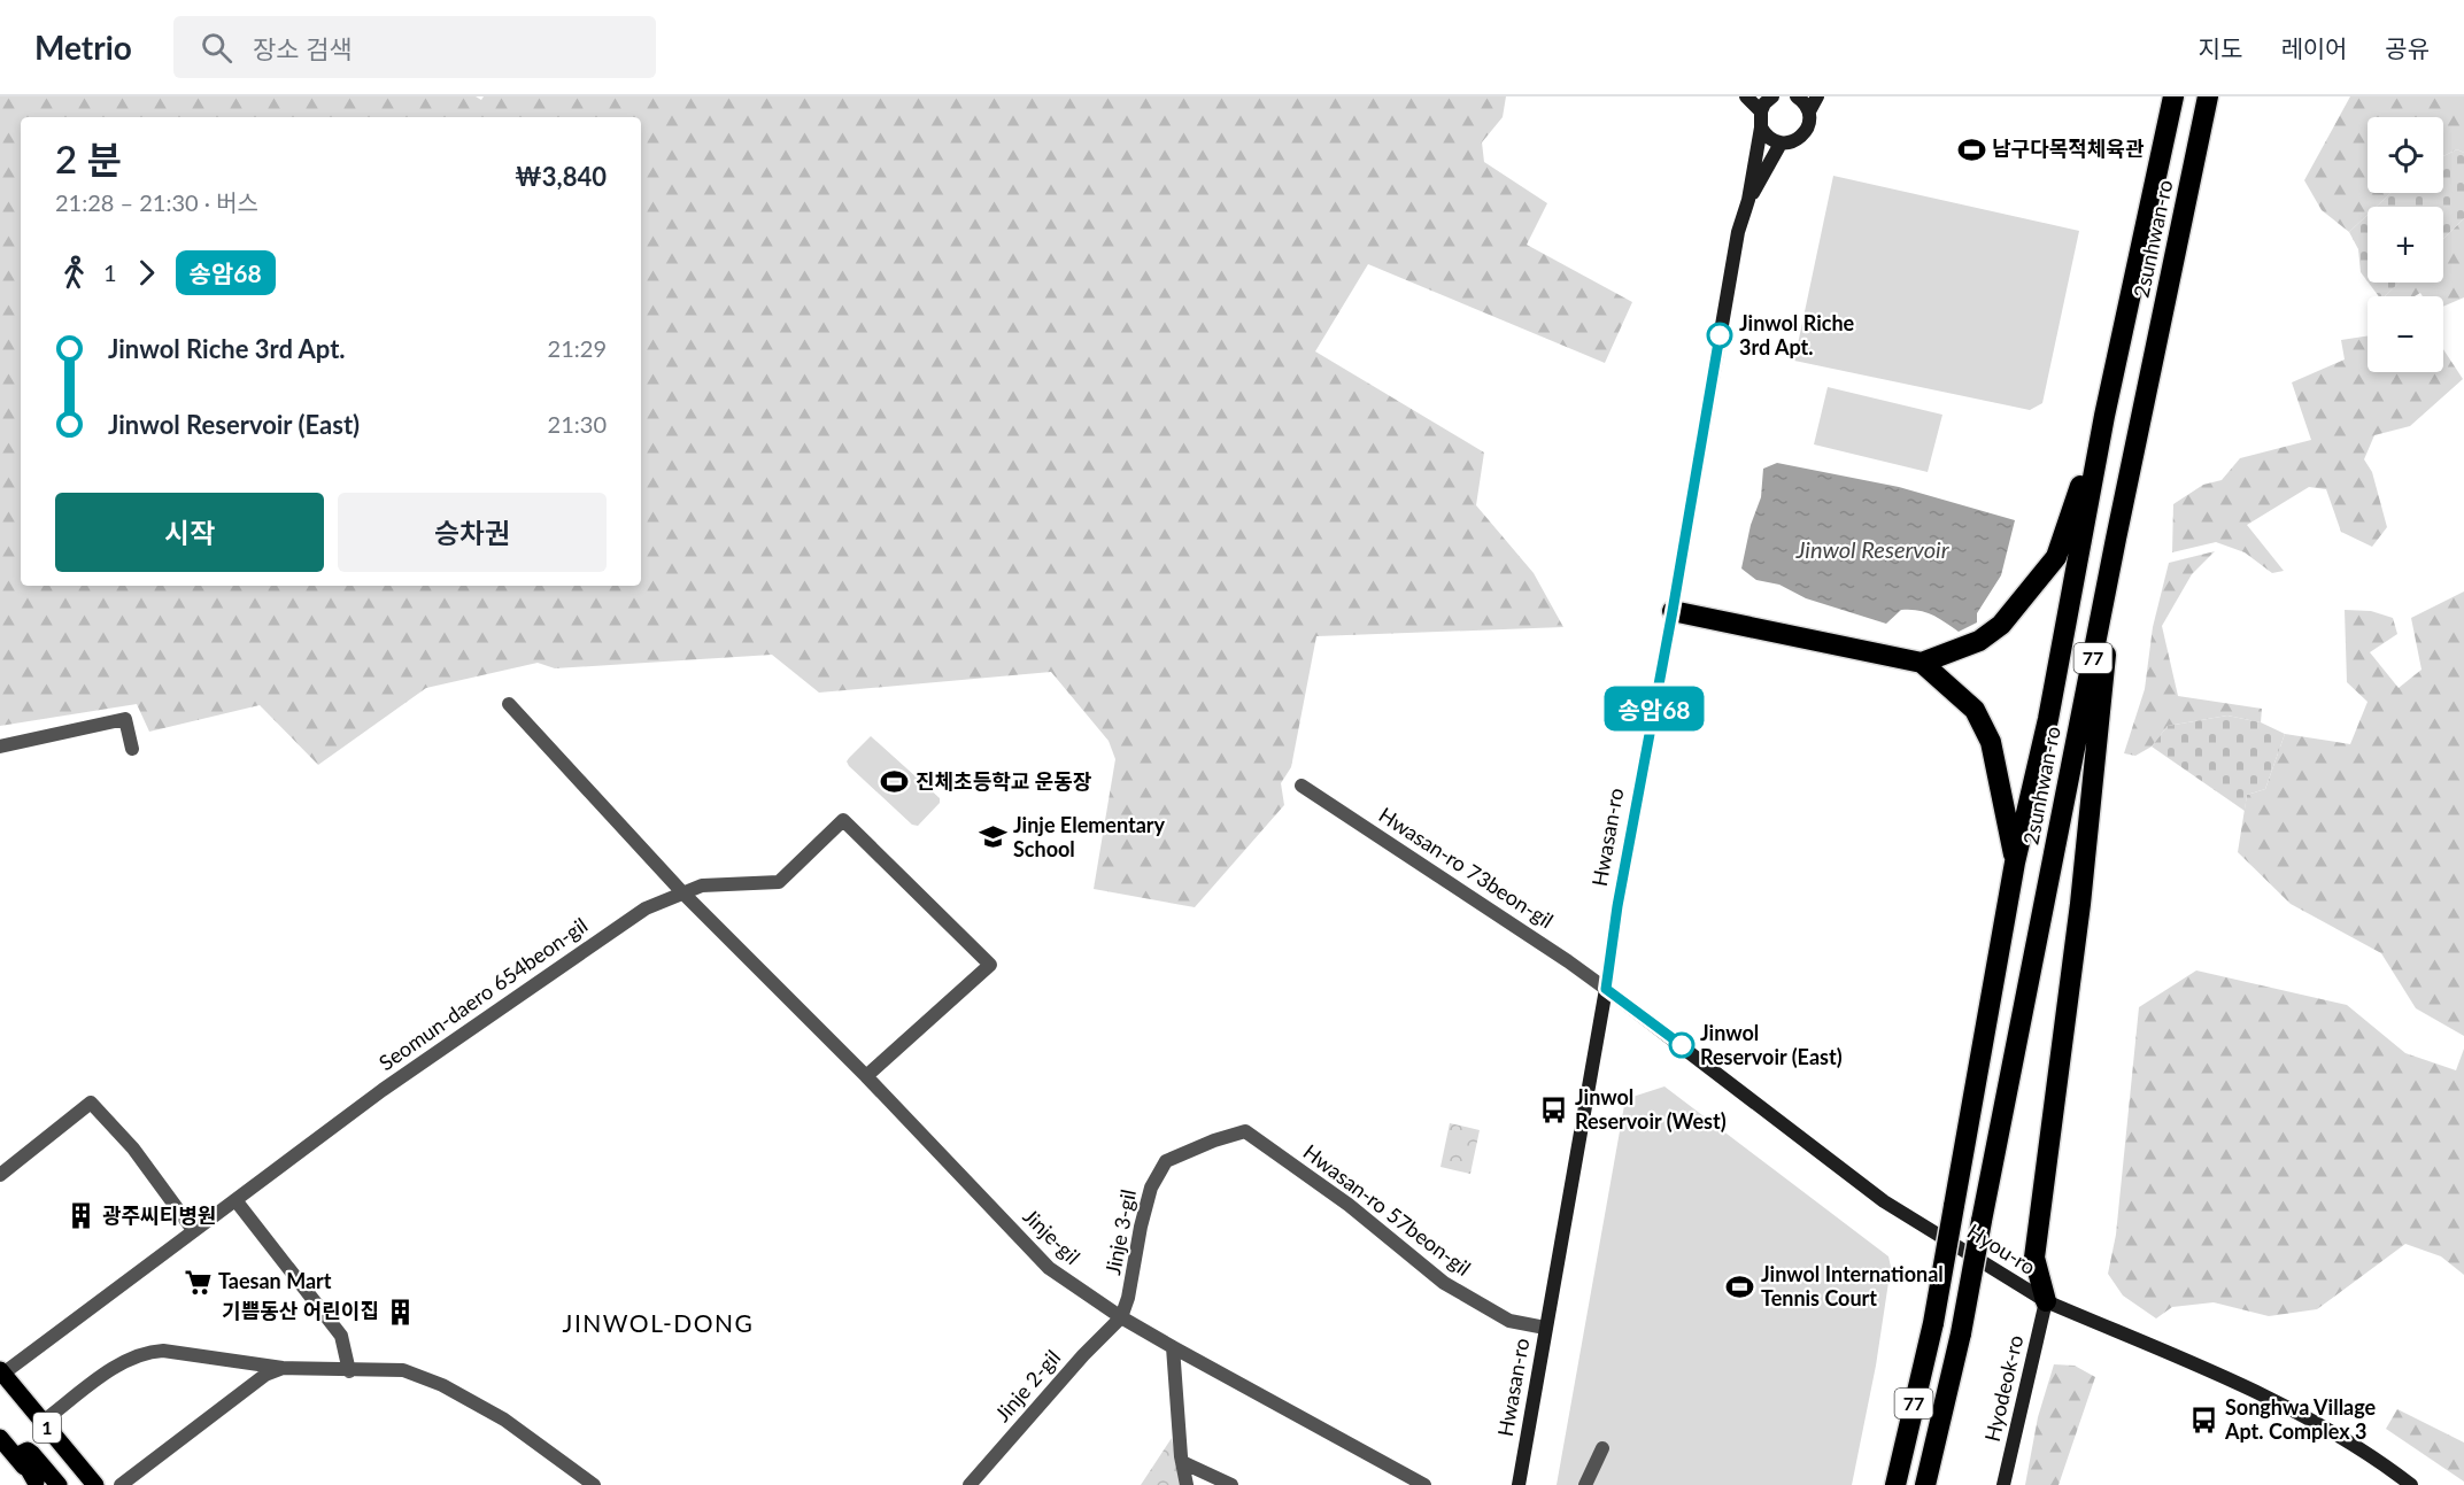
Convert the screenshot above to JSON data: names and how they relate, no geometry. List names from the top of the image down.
{
  "streets": {
    "highway": ["2sunhwan-ro", "77"],
    "main road": [
      "Hwasan-ro",
      "Hyou-ro",
      "Hyodeok-ro",
      "1"
    ],
    "street": [
      "Hwasan-ro 73beon-gil",
      "Seomun-daero 654beon-gil",
      "Hwasan-ro 57beon-gil",
      "Jinje 3-gil",
      "Jinje-gil",
      "Jinje 2-gil"
    ]
  },
  "crossings": [
    ["Hwasan-ro", "Hwasan-ro 73beon-gil"],
    ["Hwasan-ro", "Hwasan-ro 57beon-gil"],
    ["Hwasan-ro", "Hyou-ro"],
    ["Hwasan-ro 73beon-gil", "Hyou-ro"],
    ["Seomun-daero 654beon-gil", "Jinje-gil"],
    ["Seomun-daero 654beon-gil", "1"],
    ["Hwasan-ro 57beon-gil", "Jinje 3-gil"],
    ["Jinje 3-gil", "Jinje-gil"],
    ["Jinje 3-gil", "Jinje 2-gil"],
    ["Jinje-gil", "Jinje 2-gil"],
    ["Hyou-ro", "Hyodeok-ro"]
  ],
  "districts": ["JINWOL-DONG"],
  "water": ["Jinwol Reservoir"],
  "places": {
    "sports": ["남구다목적체육관", "진체초등학교 운동장", "Jinwol International Tennis Court"],
    "other": ["Jinwol Riche 3rd Apt.", "Jinwol Reservoir (East)"],
    "school or university": ["Jinje Elementary School"],
    "bus stop": ["Jinwol Reservoir (West)", "Songhwa Village Apt. Complex 3"],
    "building": ["광주씨티병원", "기쁨동산 어린이집"],
    "supermarket": ["Taesan Mart"]
  },
  "lines": ["bus line 송암68"],
  "page": {
    "header": "Metrio",
    "search": "장소 검색",
    "nav": ["지도", "레이어", "공유"],
    "on_map": "송암68",
    "map_buttons": ["+", "−"],
    "heading": ["2 분", "21:28 – 21:30 · 버스", "₩3,840"],
    "legs": ["1", "송암68"],
    "list": [
      {
        "name": "Jinwol Riche 3rd Apt.",
        "value": "21:29"
      },
      {
        "name": "Jinwol Reservoir (East)",
        "value": "21:30"
      }
    ],
    "buttons": ["시작", "승차권"]
  }
}
